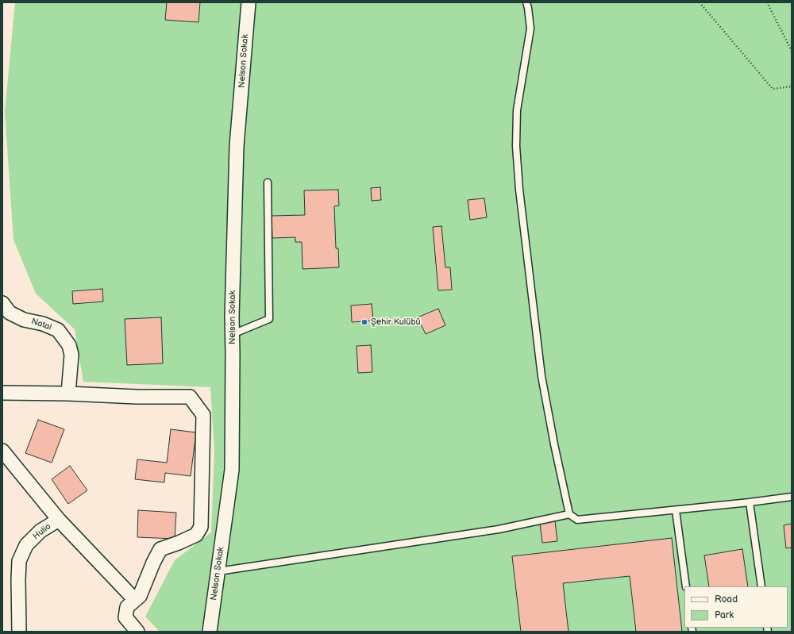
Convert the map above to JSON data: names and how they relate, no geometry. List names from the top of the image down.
{
  "streets": {
    "street": ["Nelson Sokak", "Natal", "Hulio"]
  },
  "places": ["Şehir Kulübü"],
  "legend": ["Road", "Park"]
}
